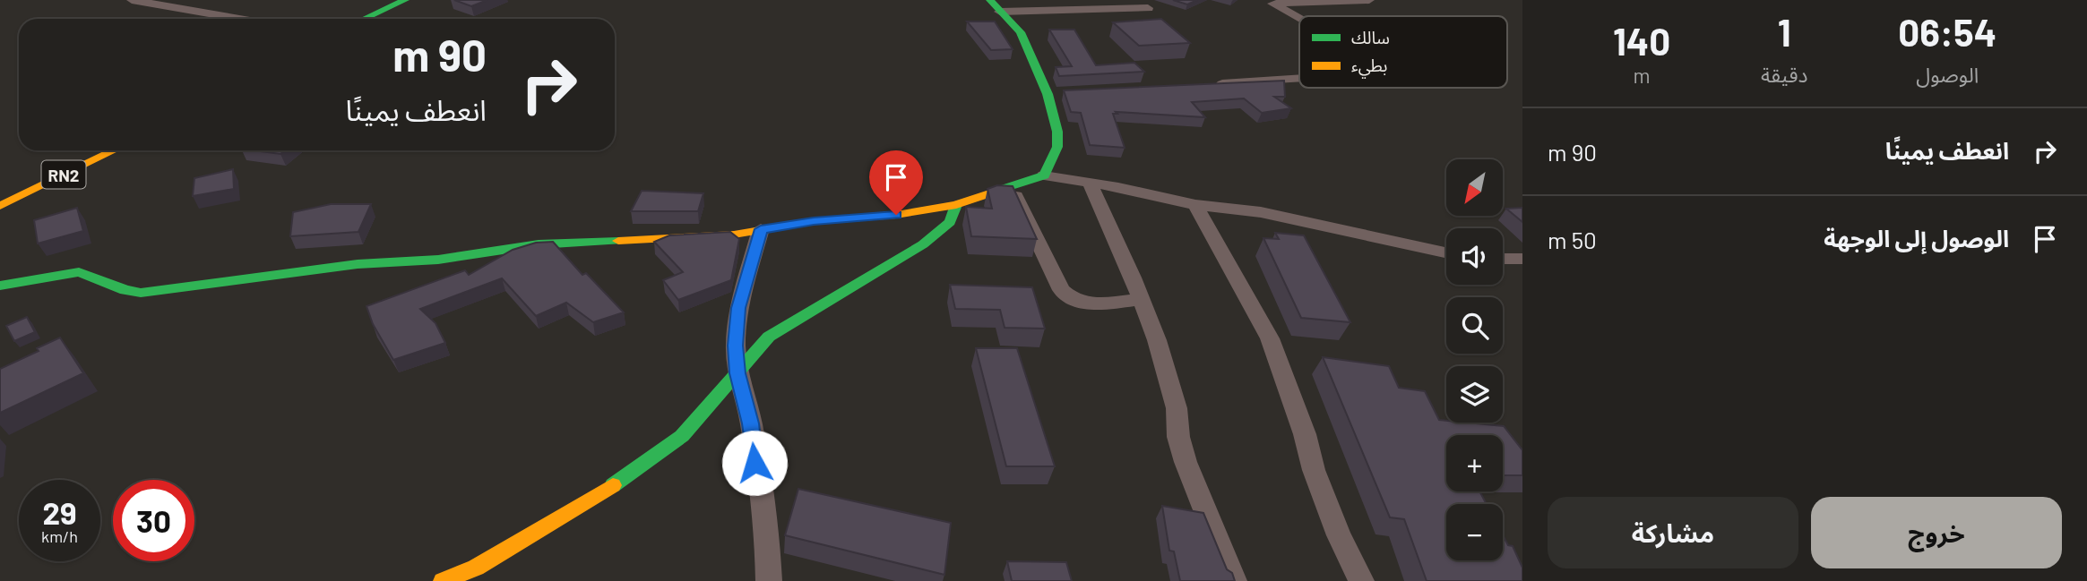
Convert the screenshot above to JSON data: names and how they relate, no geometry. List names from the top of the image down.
{
  "streets": {
    "main road": ["RN2"]
  },
  "legend": ["سالك", "بطيء"],
  "north": "bottom left",
  "page": {
    "eta": [
      "06:54",
      "الوصول",
      "1",
      "دقيقة",
      "140",
      "m"
    ],
    "turn": ["90 m", "انعطف يمينًا"],
    "list": [
      {
        "name": "انعطف يمينًا",
        "value": "90 m"
      },
      {
        "name": "الوصول إلى الوجهة",
        "value": "50 m"
      }
    ],
    "map_buttons": ["+", "−"],
    "speed": "29 km/h",
    "limit": "30",
    "buttons": ["خروج", "مشاركة"]
  }
}
